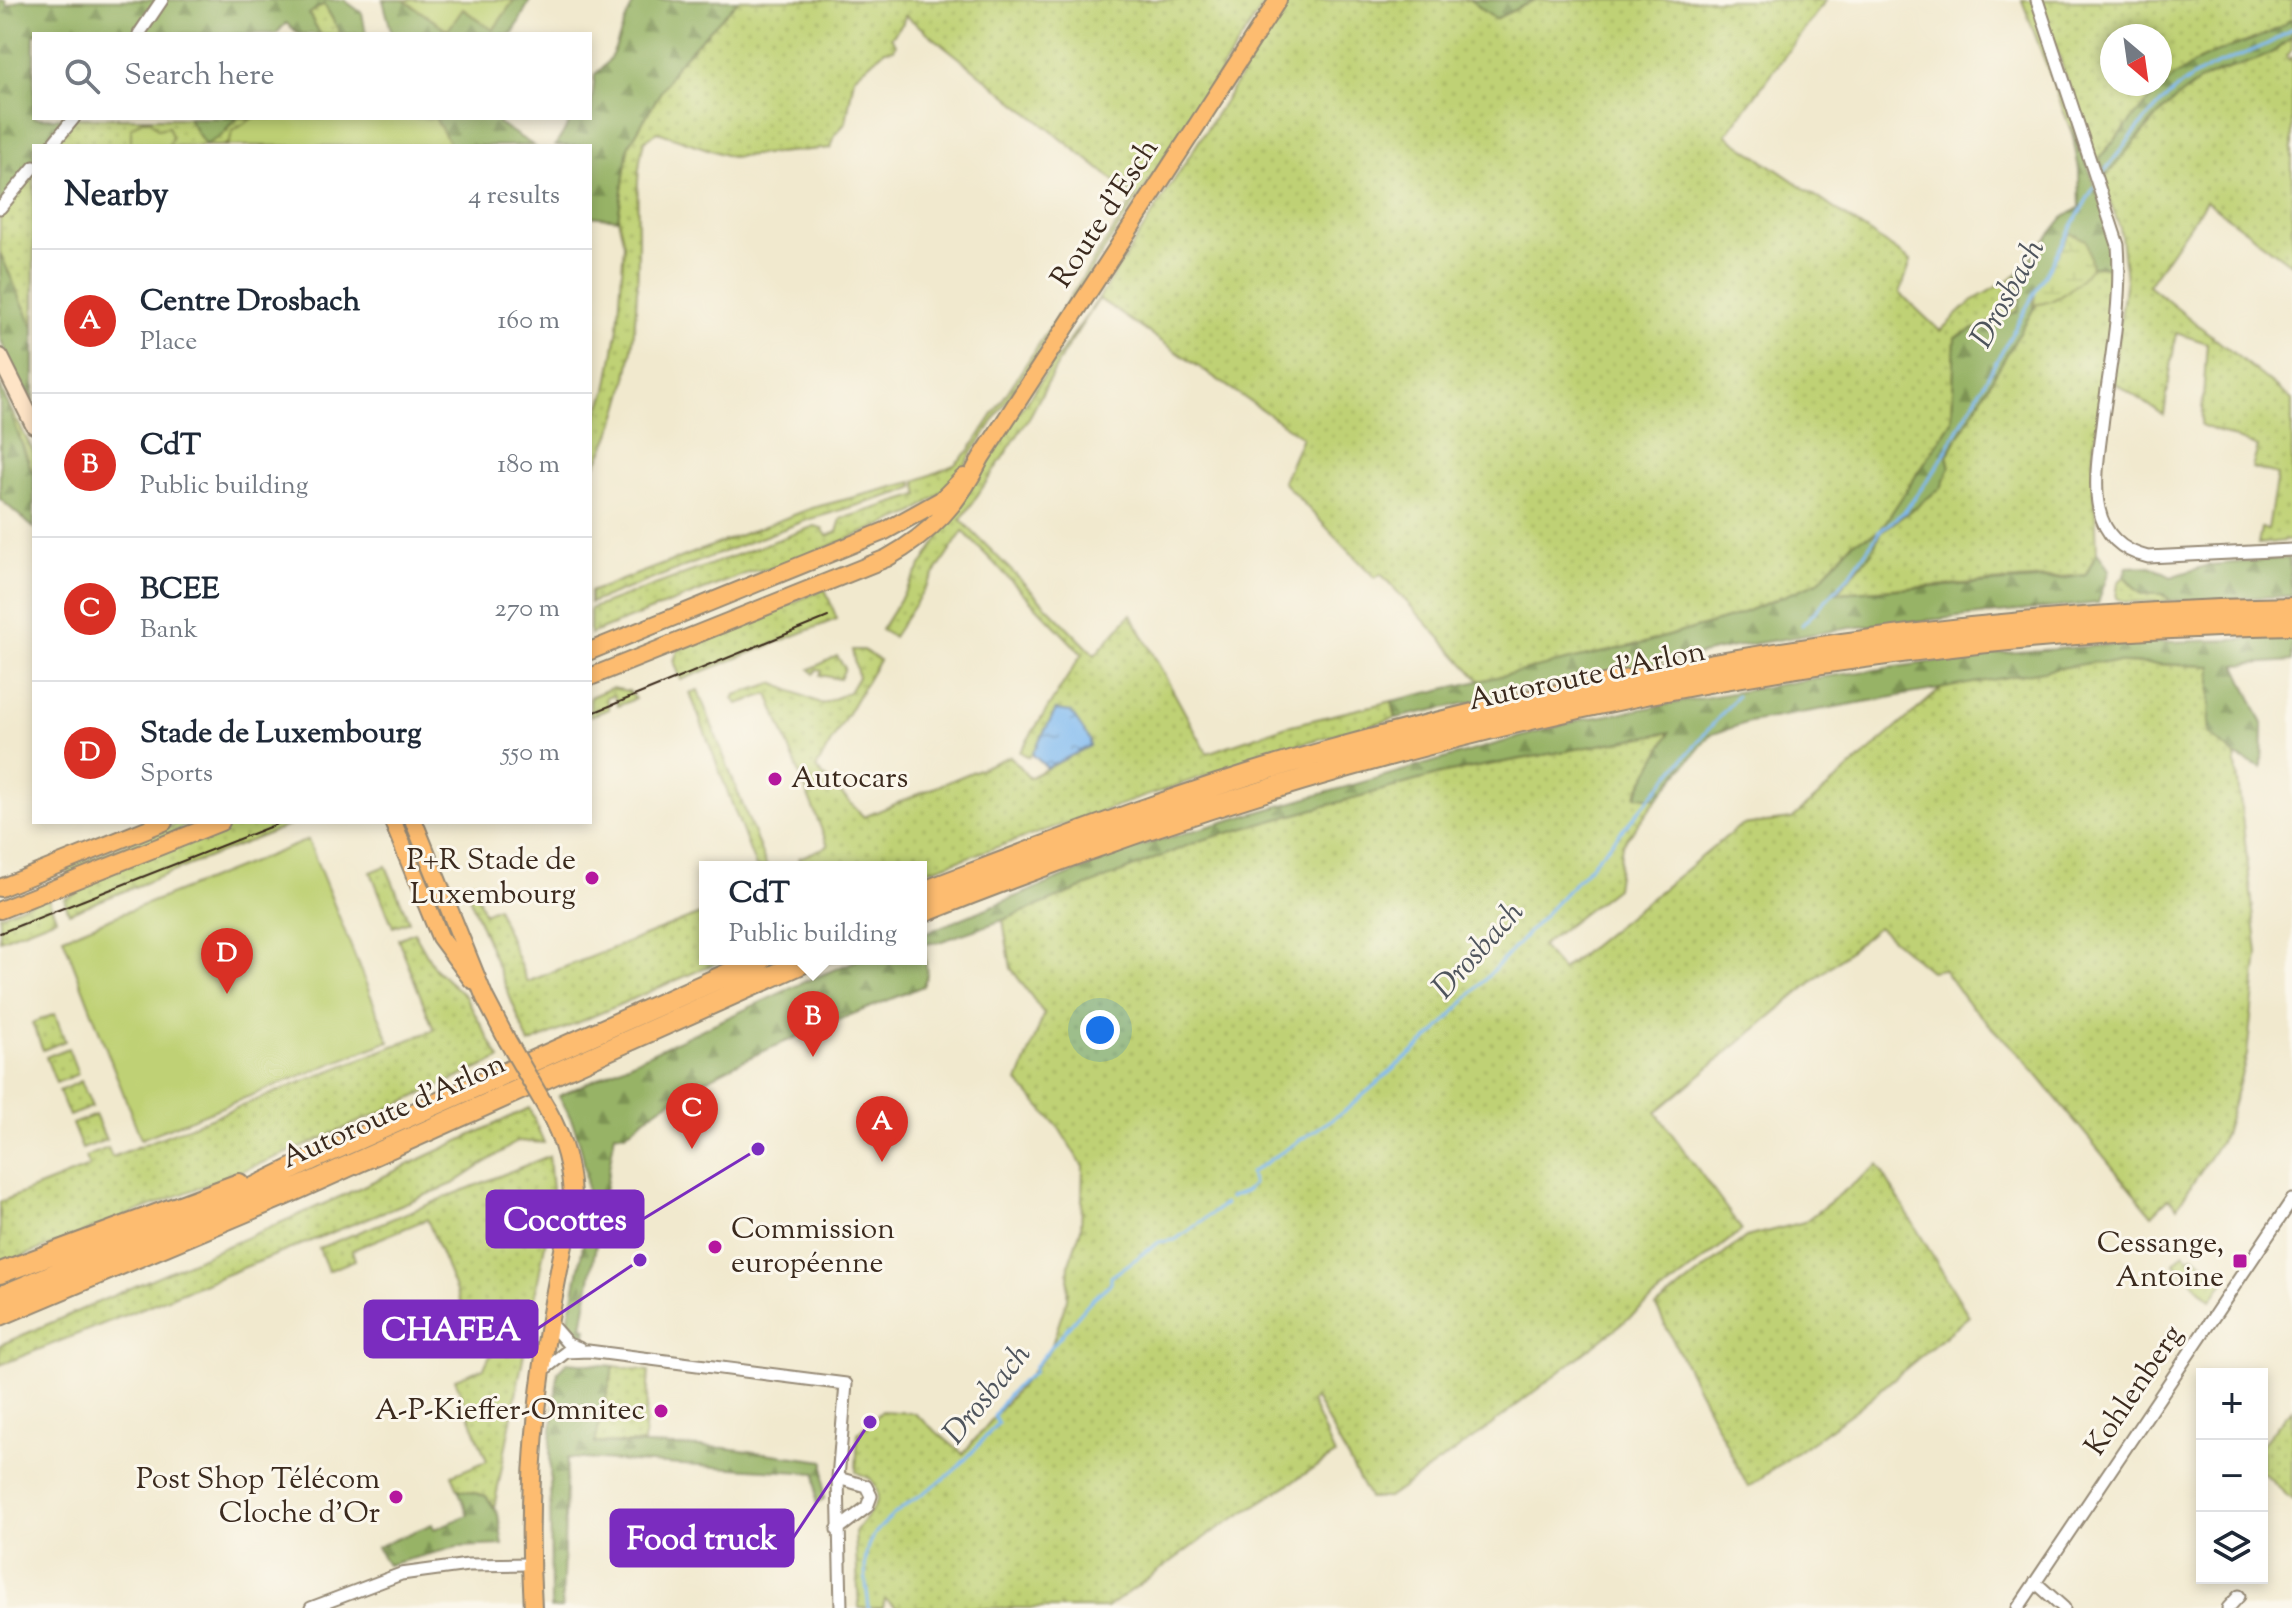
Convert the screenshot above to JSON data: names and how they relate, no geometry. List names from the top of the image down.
{
  "streets": {
    "highway": ["Autoroute d'Arlon"],
    "main road": ["Route d'Esch"],
    "street": ["Kohlenberg"]
  },
  "water": ["Drosbach"],
  "places": {
    "other": [
      "Autocars",
      "P+R Stade de Luxembourg",
      "Cocottes",
      "Commission européenne",
      "CHAFEA",
      "A-P-Kieffer-Omnitec",
      "Food truck",
      "Post Shop Télécom Cloche d'Or"
    ],
    "transit": ["Cessange, Antoine"]
  },
  "north": "bottom right",
  "page": {
    "search": "Search here",
    "heading": ["Nearby", "4 results"],
    "list": [
      {
        "mark": "A",
        "name": "Centre Drosbach",
        "note": "Place",
        "value": "160 m"
      },
      {
        "mark": "B",
        "name": "CdT",
        "note": "Public building",
        "value": "180 m"
      },
      {
        "mark": "C",
        "name": "BCEE",
        "note": "Bank",
        "value": "270 m"
      },
      {
        "mark": "D",
        "name": "Stade de Luxembourg",
        "note": "Sports",
        "value": "550 m"
      }
    ],
    "popup": ["CdT", "Public building"],
    "pins": [
      "D",
      "B",
      "C",
      "A"
    ],
    "map_buttons": ["+", "−"]
  }
}
